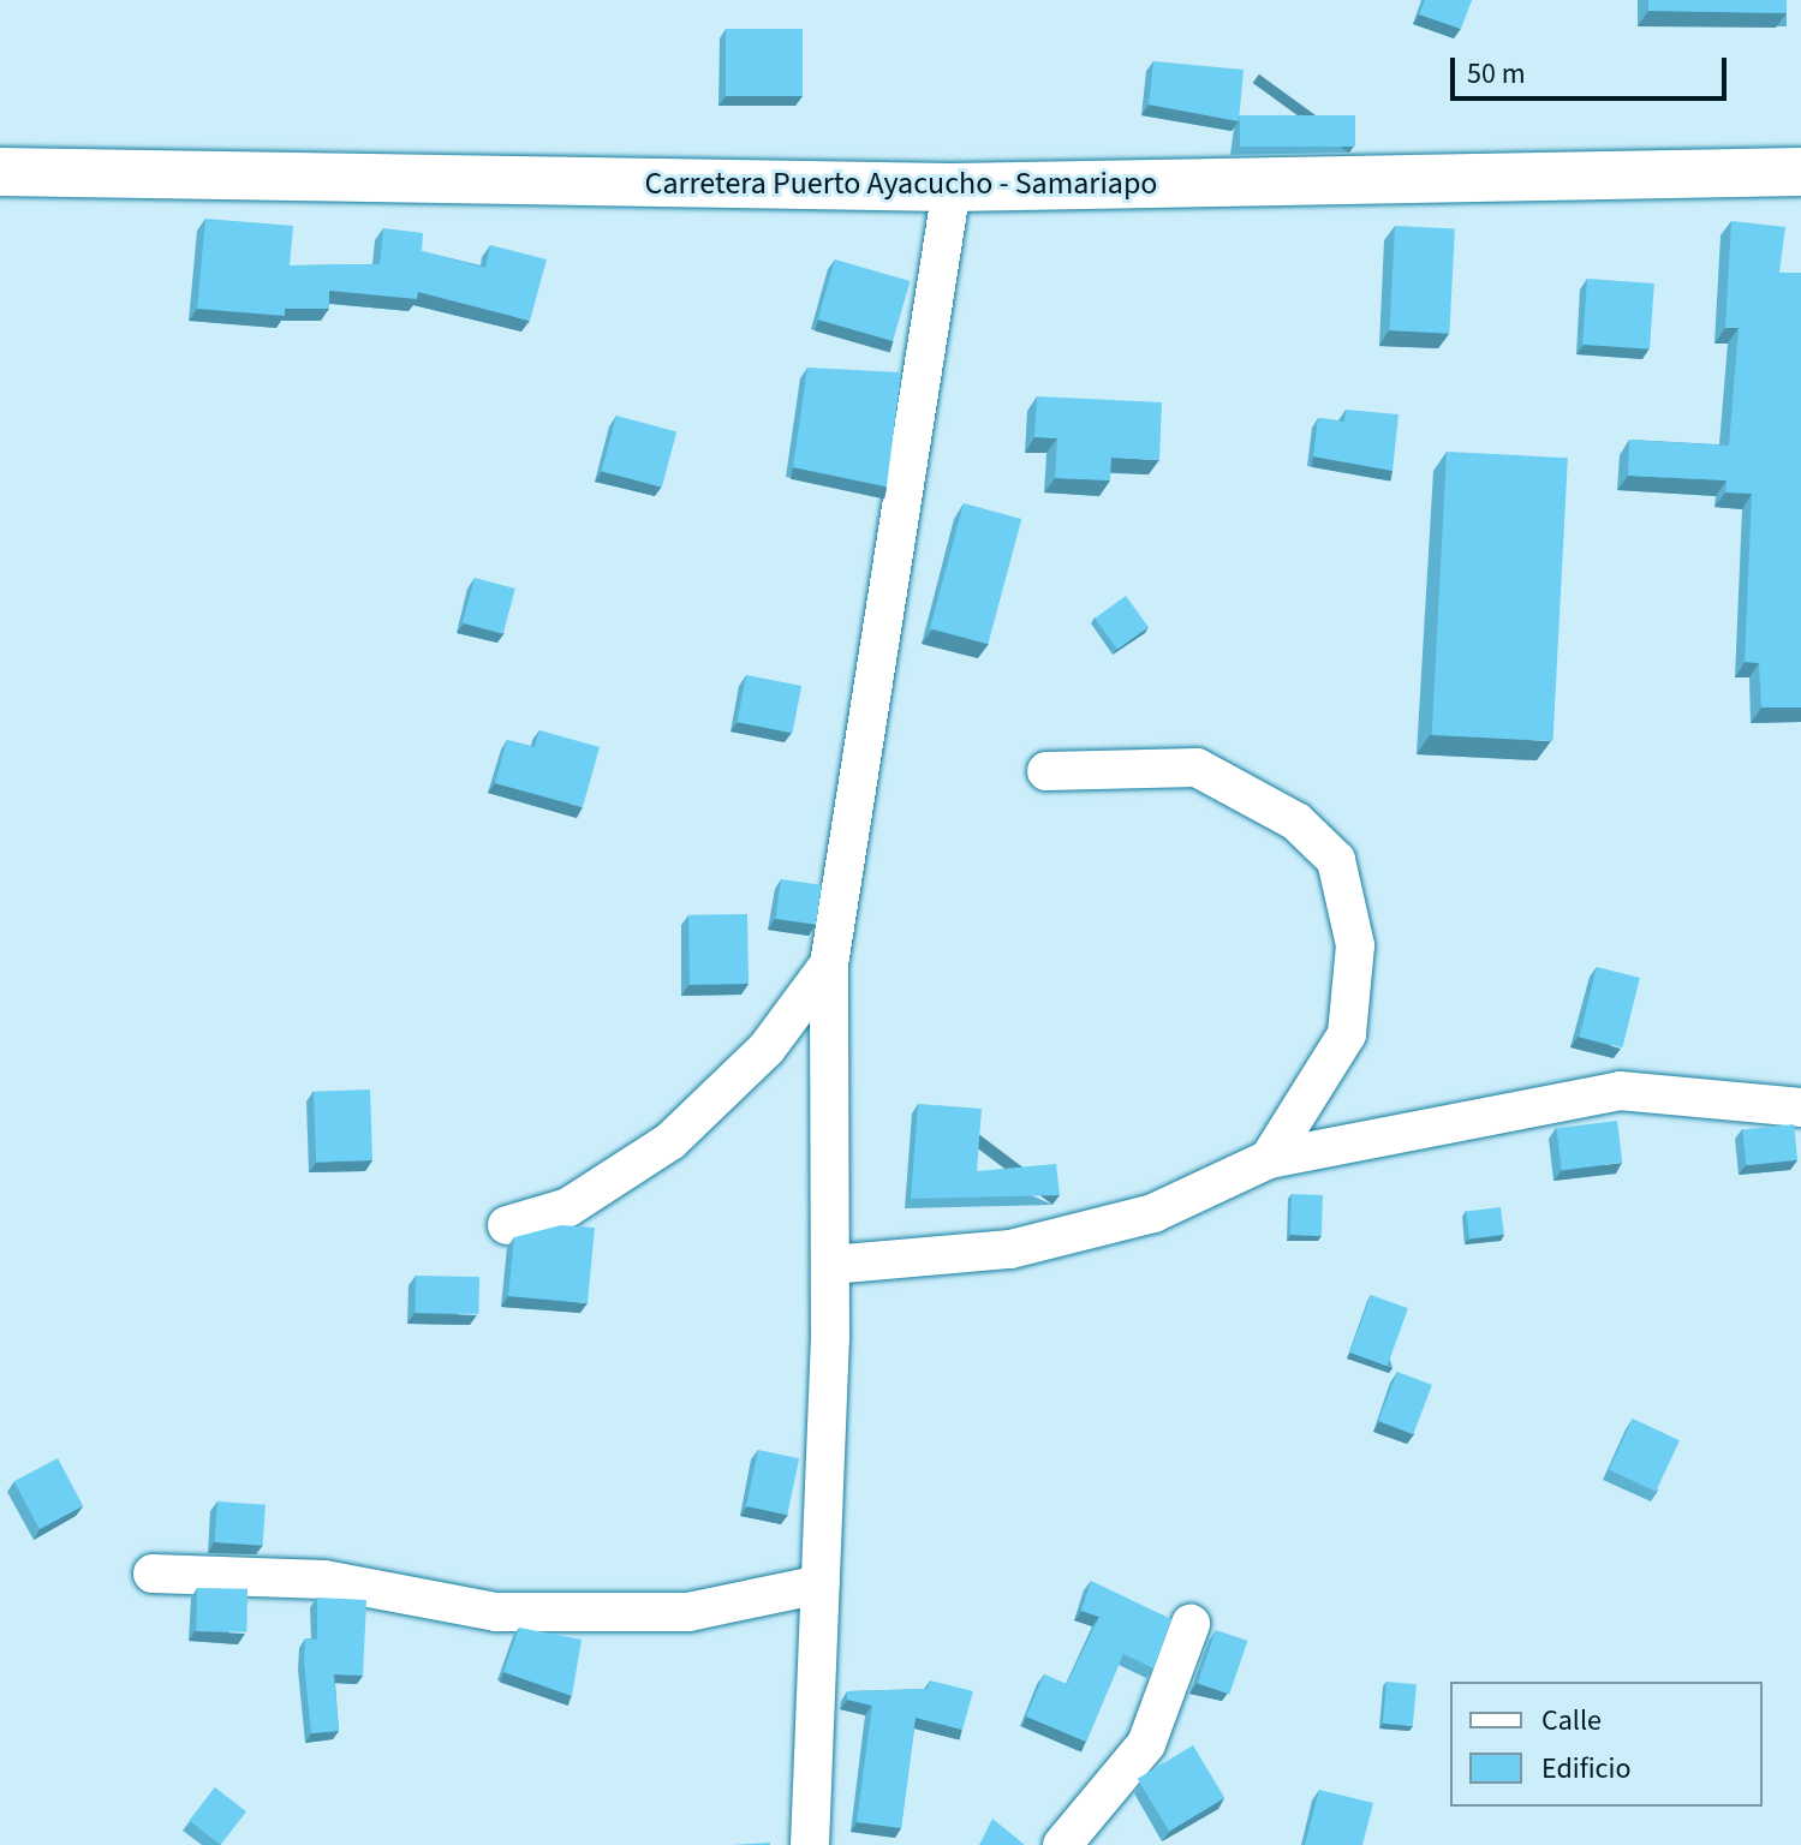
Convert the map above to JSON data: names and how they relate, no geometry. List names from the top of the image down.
{
  "streets": {
    "street": ["Carretera Puerto Ayacucho - Samariapo"]
  },
  "legend": ["Calle", "Edificio"],
  "scale_bar": "50 m"
}
